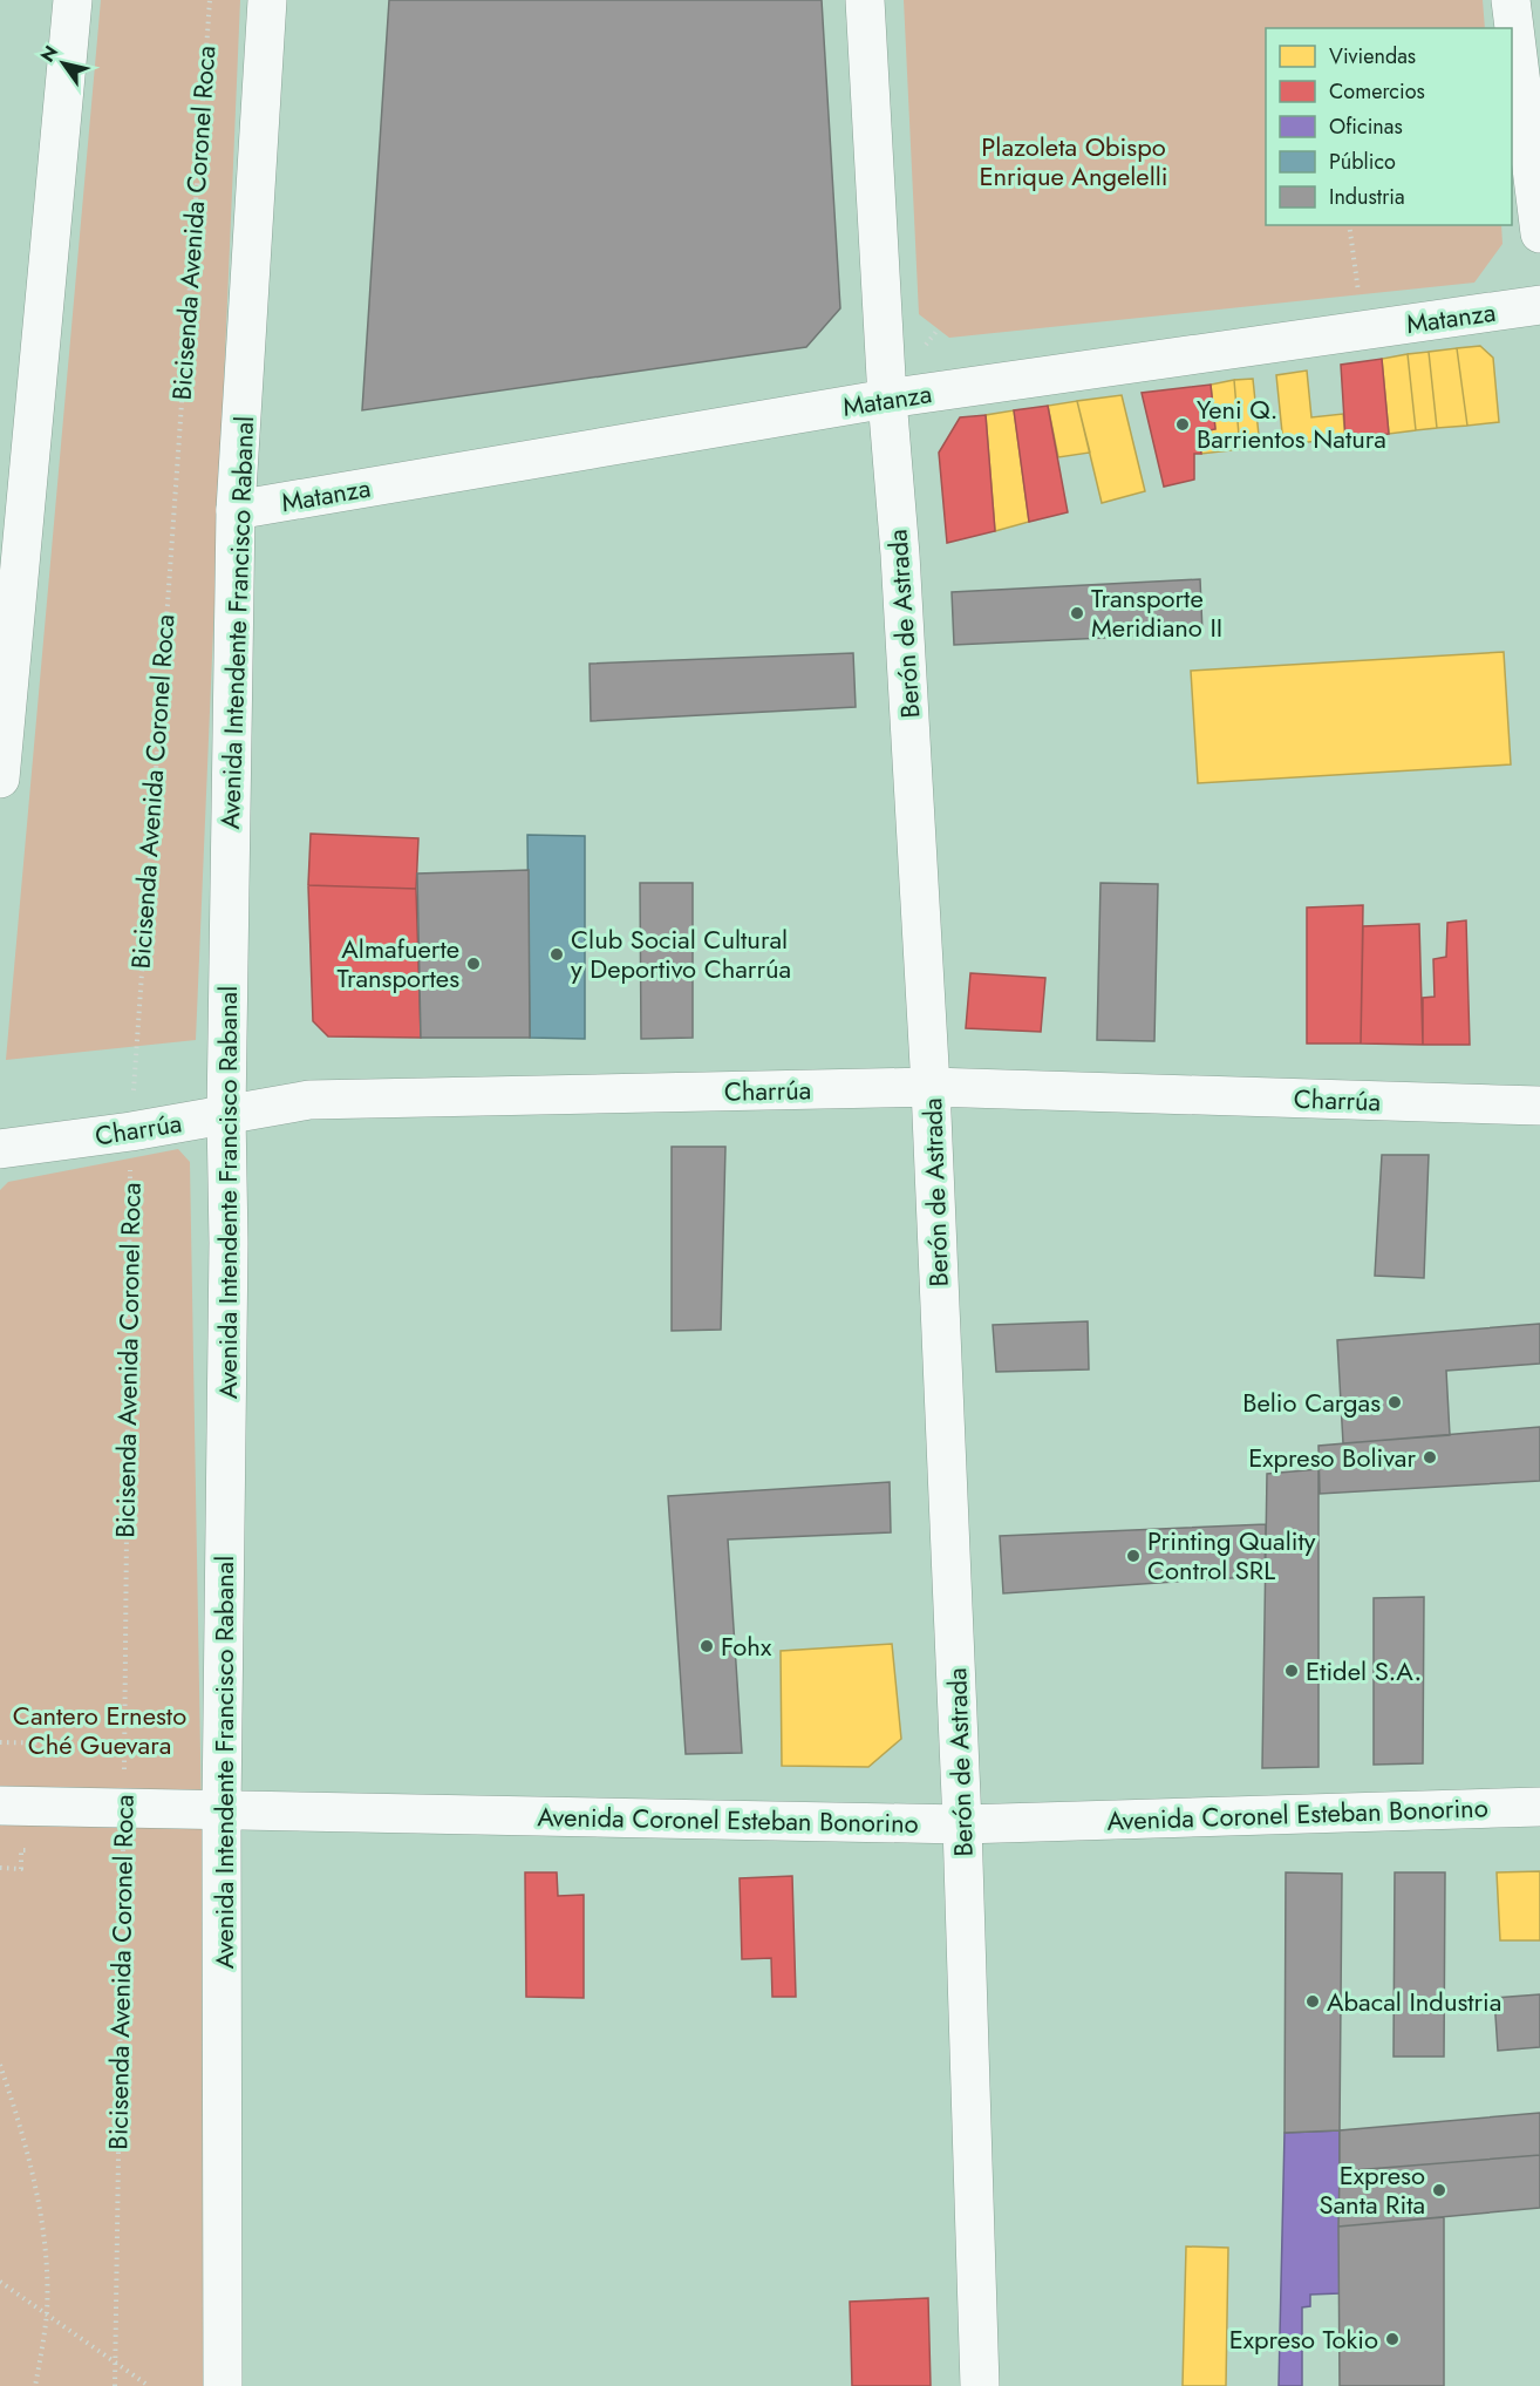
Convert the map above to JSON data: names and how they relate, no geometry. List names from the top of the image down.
{
  "streets": {
    "street": [
      "Matanza",
      "Avenida Intendente Francisco Rabanal",
      "Berón de Astrada",
      "Charrúa",
      "Avenida Coronel Esteban Bonorino"
    ],
    "path": ["Bicisenda Avenida Coronel Roca"]
  },
  "crossings": [
    ["Bicisenda Avenida Coronel Roca", "Charrúa"],
    ["Bicisenda Avenida Coronel Roca", "Avenida Coronel Esteban Bonorino"],
    ["Matanza", "Avenida Intendente Francisco Rabanal"],
    ["Matanza", "Berón de Astrada"],
    ["Avenida Intendente Francisco Rabanal", "Charrúa"],
    ["Avenida Intendente Francisco Rabanal", "Avenida Coronel Esteban Bonorino"],
    ["Berón de Astrada", "Charrúa"],
    ["Berón de Astrada", "Avenida Coronel Esteban Bonorino"]
  ],
  "parks": ["Plazoleta Obispo Enrique Angelelli", "Cantero Ernesto Ché Guevara"],
  "places": [
    "Yeni Q. Barrientos Natura",
    "Transporte Meridiano II",
    "Club Social Cultural y Deportivo Charrúa",
    "Almafuerte Transportes",
    "Belio Cargas",
    "Expreso Bolivar",
    "Printing Quality Control SRL",
    "Fohx",
    "Etidel S.A.",
    "Abacal Industria",
    "Expreso Santa Rita",
    "Expreso Tokio"
  ],
  "legend": [
    "Viviendas",
    "Comercios",
    "Oficinas",
    "Público",
    "Industria"
  ],
  "north": "top left"
}
